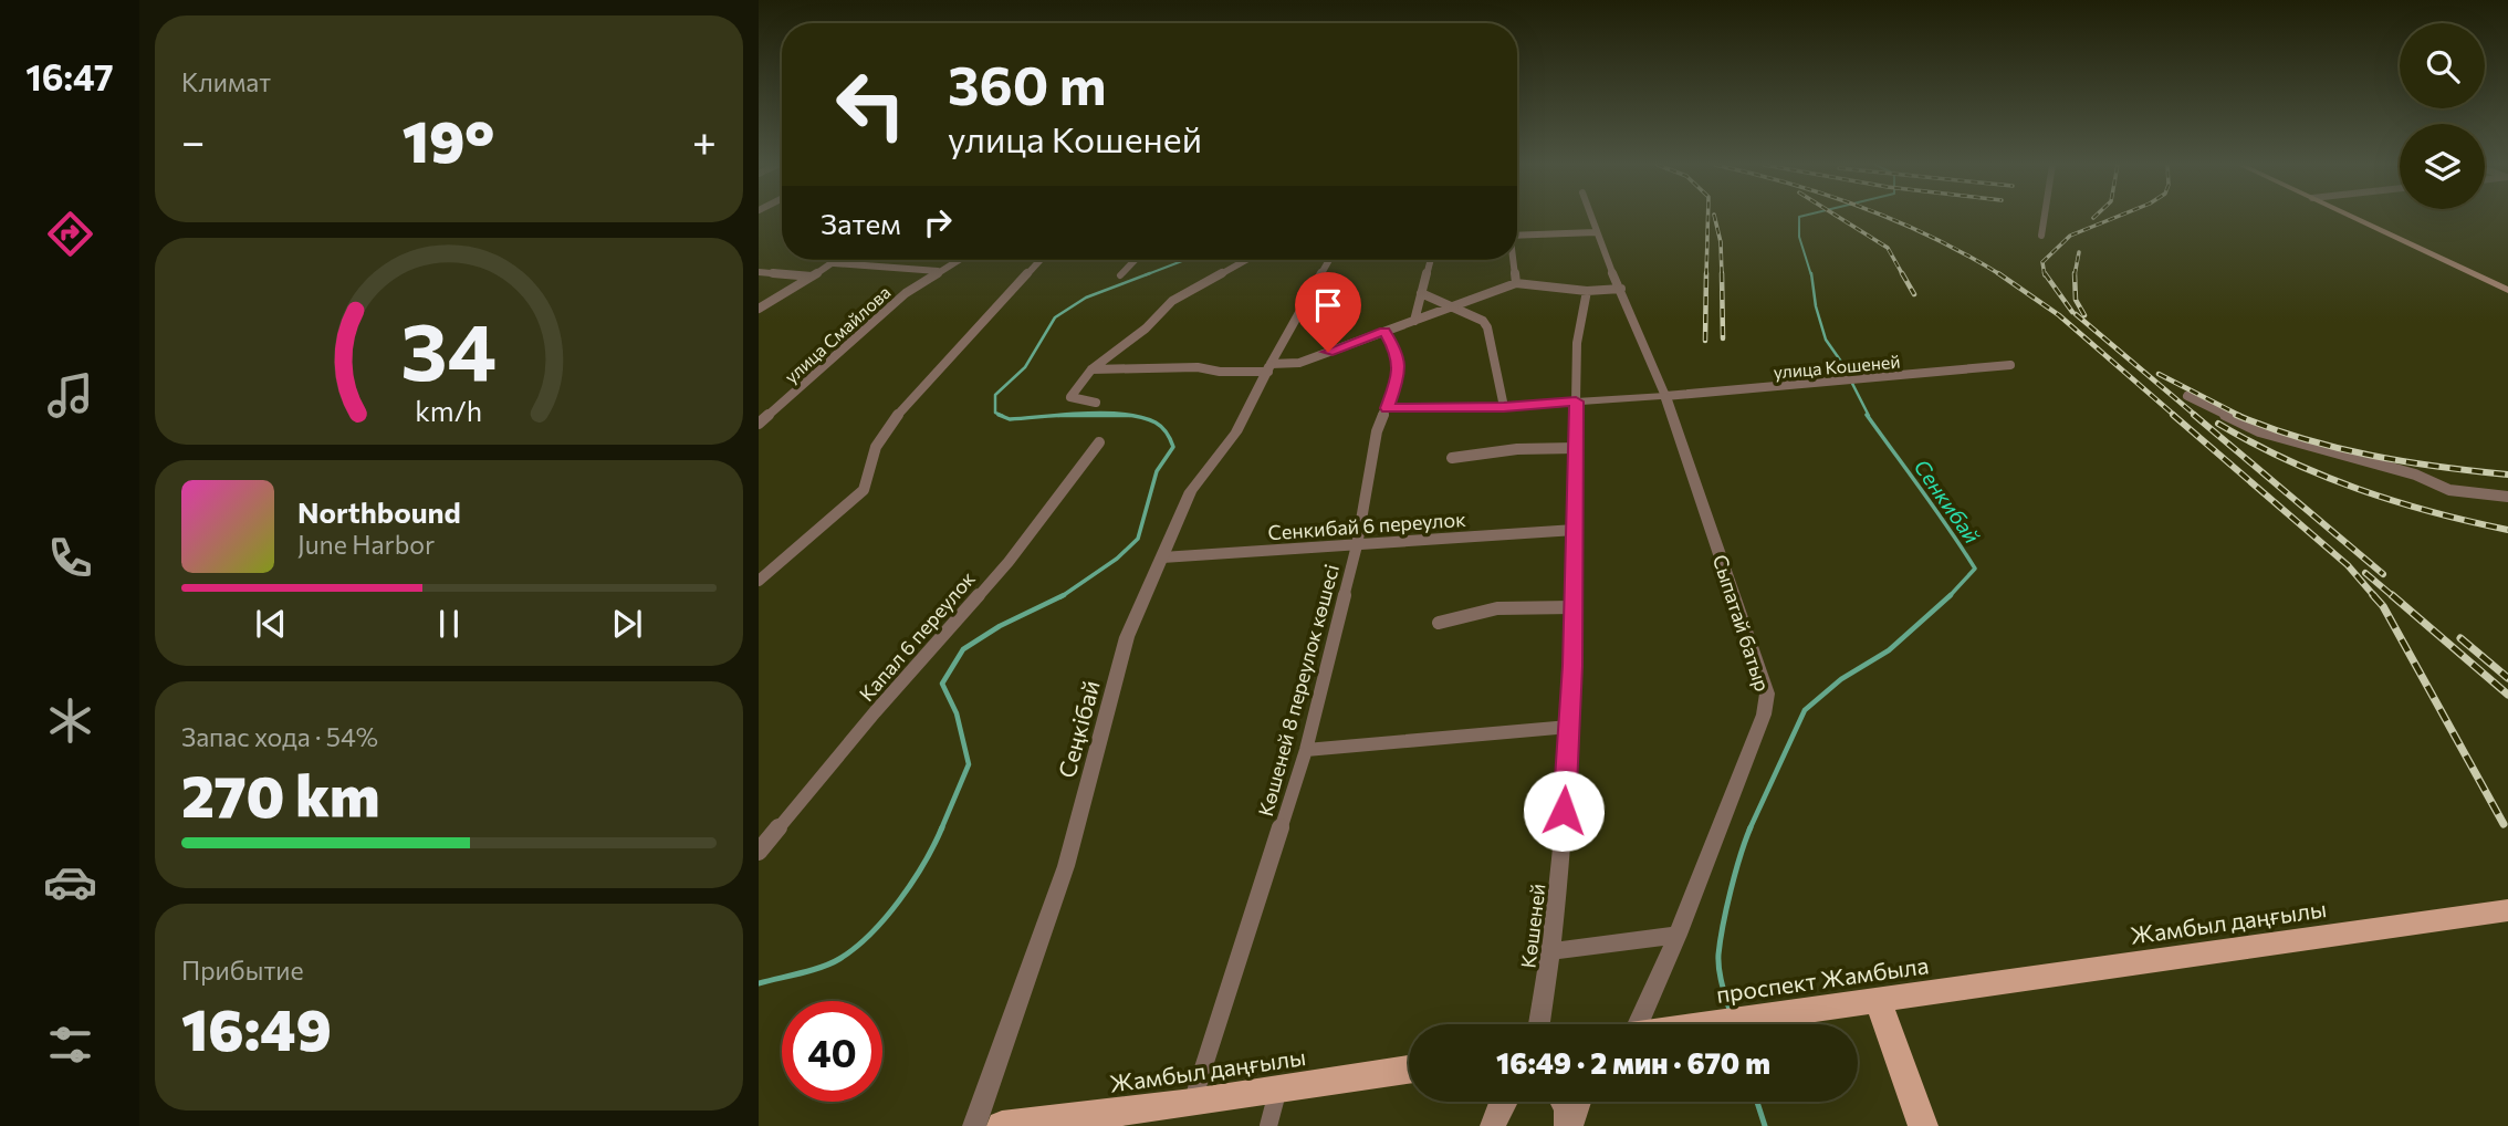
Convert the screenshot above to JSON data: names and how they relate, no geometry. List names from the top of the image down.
{
  "streets": {
    "main road": ["Жамбыл даңғылы", "проспект Жамбыла"],
    "street": [
      "улица Смайлова",
      "улица Кошеней",
      "Сенкибай 6 переулок",
      "Сыпатай батыр",
      "Капал 6 переулок",
      "Көшеней 8 переулок көшесі",
      "Сеңкібай",
      "Көшеней"
    ]
  },
  "crossings": [
    ["улица Кошеней", "Сыпатай батыр"],
    ["Сенкибай 6 переулок", "Көшеней 8 переулок көшесі"],
    ["Сенкибай 6 переулок", "Сеңкібай"],
    ["Сенкибай 6 переулок", "Көшеней"],
    ["Көшеней 8 переулок көшесі", "Жамбыл даңғылы"],
    ["Жамбыл даңғылы", "проспект Жамбыла"]
  ],
  "water": ["Сенкибай"],
  "page": {
    "tabs": "16:47",
    "tile": [
      "Климат",
      ["Запас хода · 54%", "270 km"],
      ["Прибытие", "16:49"]
    ],
    "turn": ["360 m", "улица Кошеней"],
    "heat": ["−", "19°", "+"],
    "then": "Затем",
    "song": ["Northbound", "June Harbor"],
    "limit": "40",
    "trip": "16:49 · 2 мин · 670 m",
    "gauge": ["34", "km/h"]
  }
}
